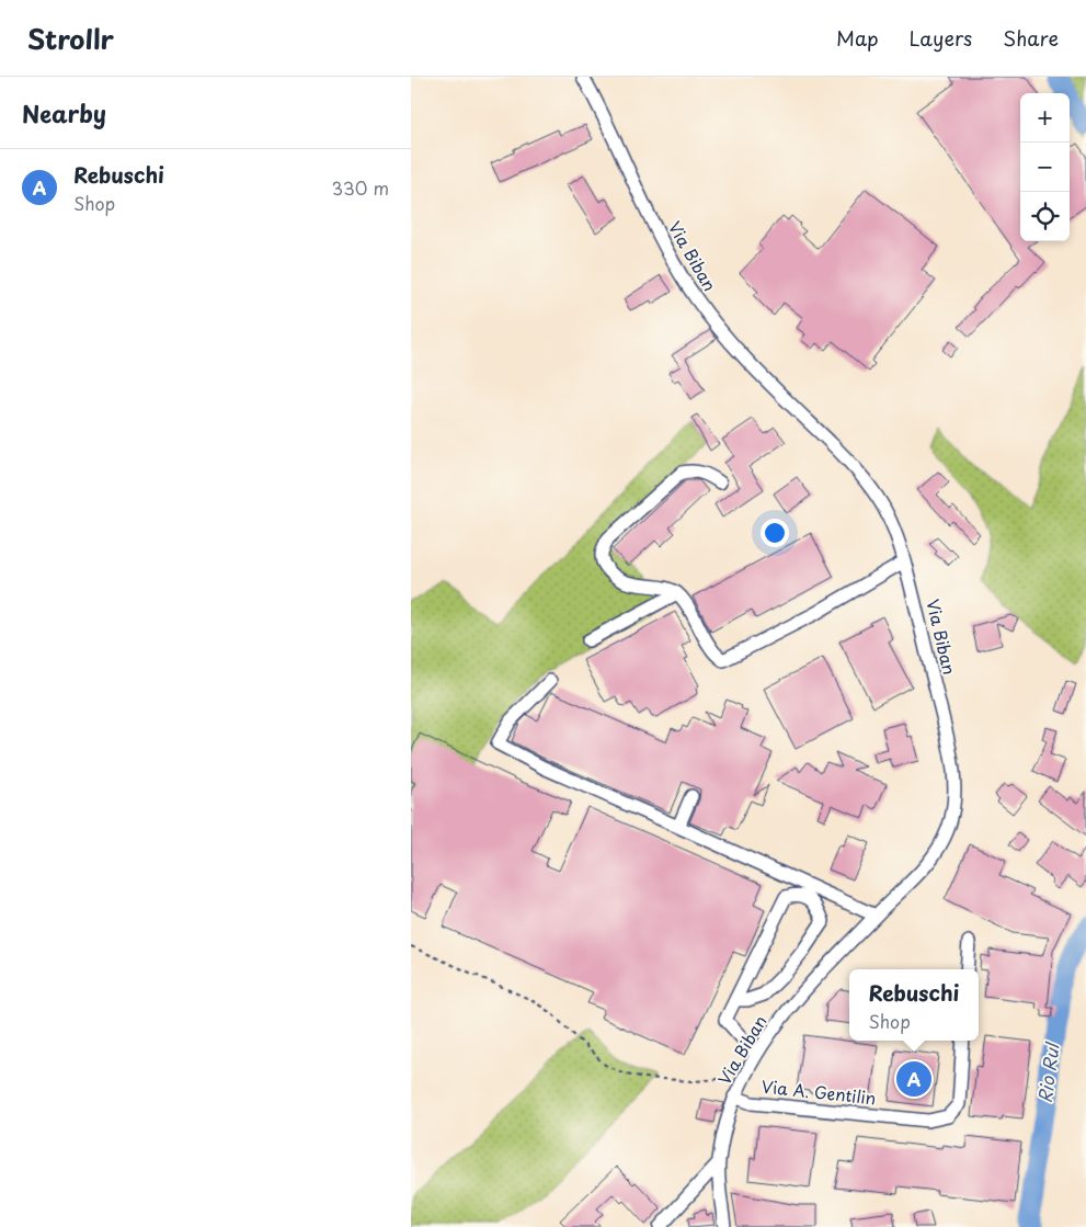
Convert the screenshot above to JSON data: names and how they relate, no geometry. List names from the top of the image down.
{
  "streets": {
    "street": ["Via Biban", "Via A. Gentilin"]
  },
  "crossings": [
    ["Via Biban", "Via A. Gentilin"]
  ],
  "water": ["Rio Rul"],
  "page": {
    "header": "Strollr",
    "nav": ["Map", "Layers", "Share"],
    "heading": "Nearby",
    "map_buttons": ["+", "−"],
    "list": [
      {
        "mark": "A",
        "name": "Rebuschi",
        "note": "Shop",
        "value": "330 m"
      }
    ],
    "popup": ["Rebuschi", "Shop"],
    "pins": "A"
  }
}
